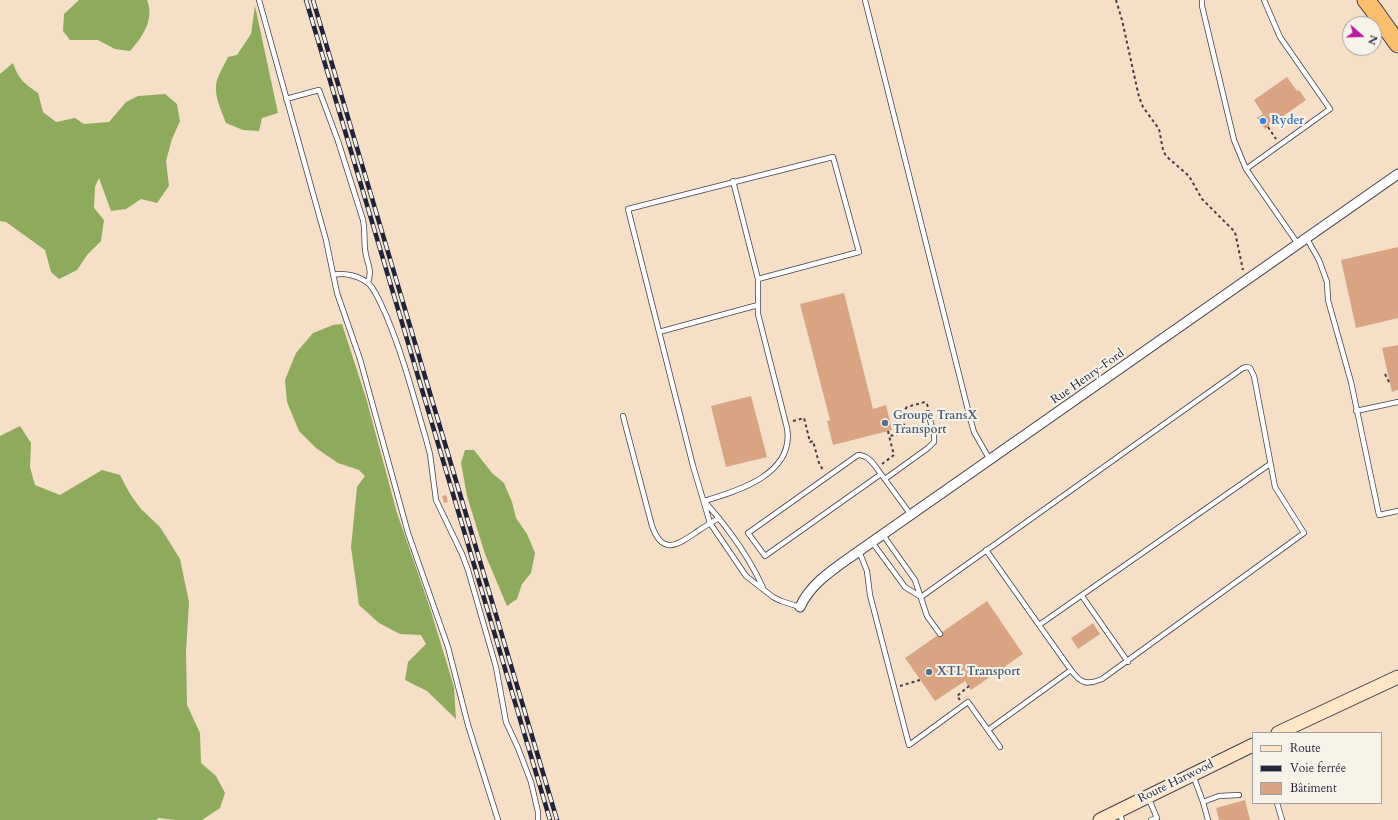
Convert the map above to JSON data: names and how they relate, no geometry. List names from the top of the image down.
{
  "streets": {
    "main road": ["Route Harwood"],
    "street": ["Rue Henry-Ford"]
  },
  "places": ["Ryder", "Groupe TransX Transport", "XTL Transport"],
  "legend": ["Route", "Voie ferrée", "Bâtiment"],
  "north": "right"
}
